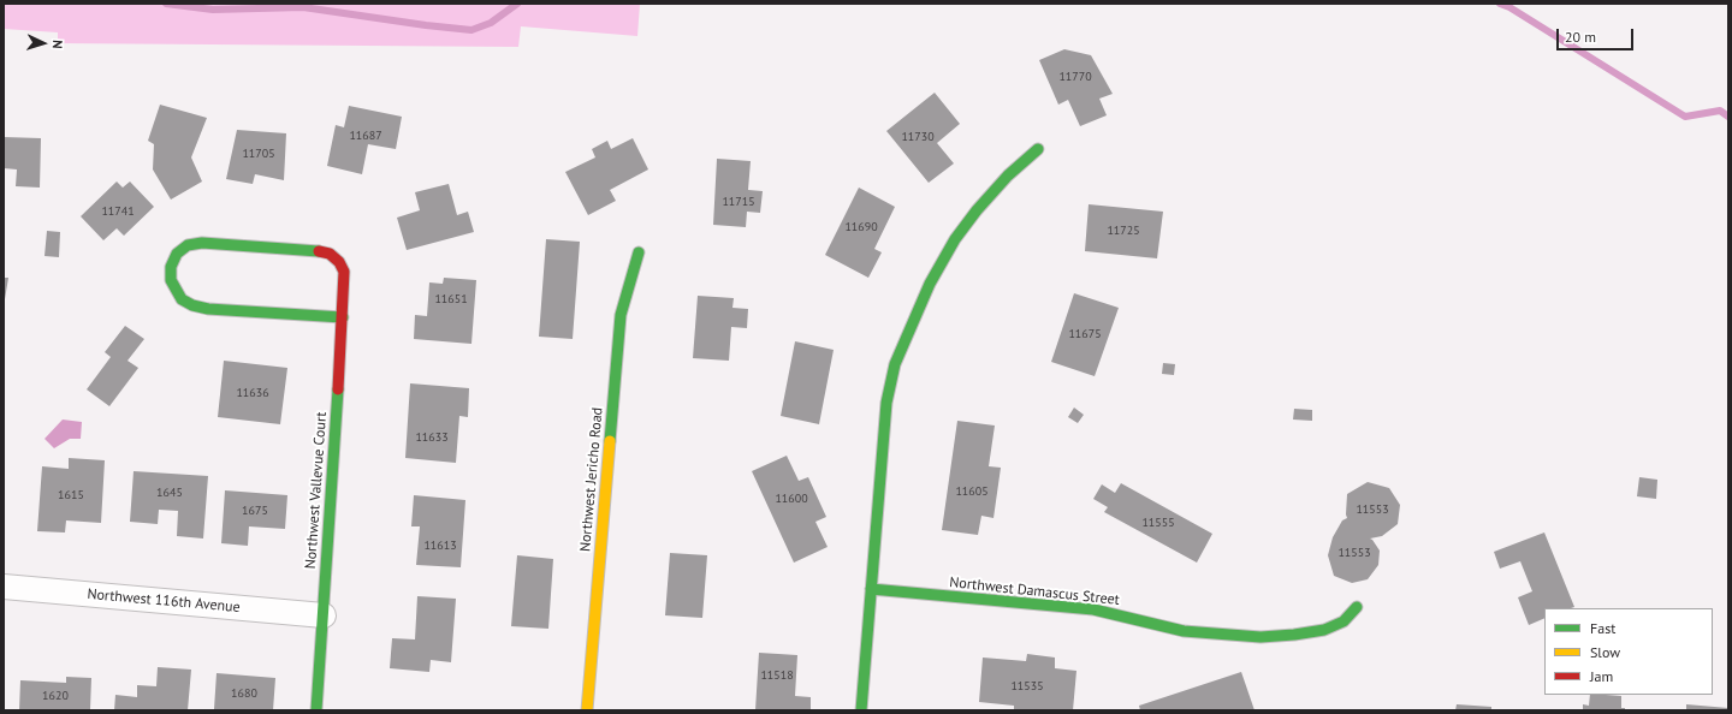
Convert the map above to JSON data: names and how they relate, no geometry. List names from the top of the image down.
{
  "streets": {
    "street": [
      "Northwest Jericho Road",
      "Northwest Vallevue Court",
      "Northwest Damascus Street",
      "Northwest 116th Avenue"
    ]
  },
  "crossings": [
    ["Northwest Vallevue Court", "Northwest 116th Avenue"]
  ],
  "house_numbers": [
    "11770",
    "11687",
    "11730",
    "11705",
    "11715",
    "11741",
    "11690",
    "11725",
    "11651",
    "11675",
    "11636",
    "11633",
    "11605",
    "1645",
    "1615",
    "11600",
    "11553",
    "1675",
    "11555",
    "11613",
    "11553",
    "11518",
    "11535",
    "1680",
    "1620"
  ],
  "legend": ["Fast", "Slow", "Jam"],
  "scale_bar": "20 m",
  "north": "right"
}
